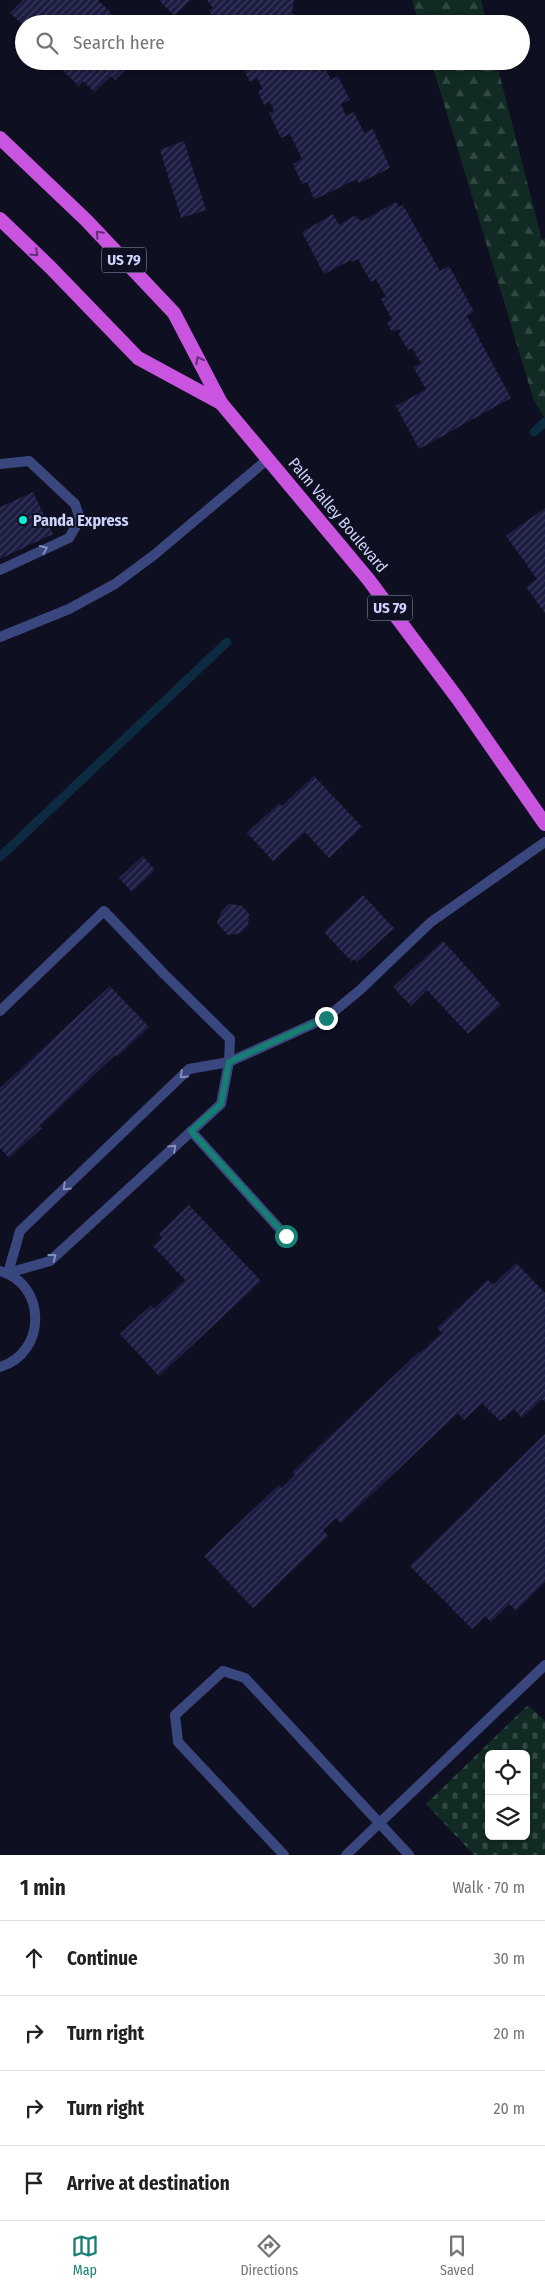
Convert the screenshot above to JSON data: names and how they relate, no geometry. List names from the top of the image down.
{
  "streets": {
    "highway": ["US 79", "Palm Valley Boulevard"]
  },
  "places": ["Panda Express"],
  "page": {
    "search": "Search here",
    "heading": ["1 min", "Walk · 70 m"],
    "list": [
      ["Continue", "30 m"],
      ["Turn right", "20 m"],
      ["Turn right", "20 m"],
      "Arrive at destination"
    ],
    "nav": ["Map", "Directions", "Saved"]
  }
}
